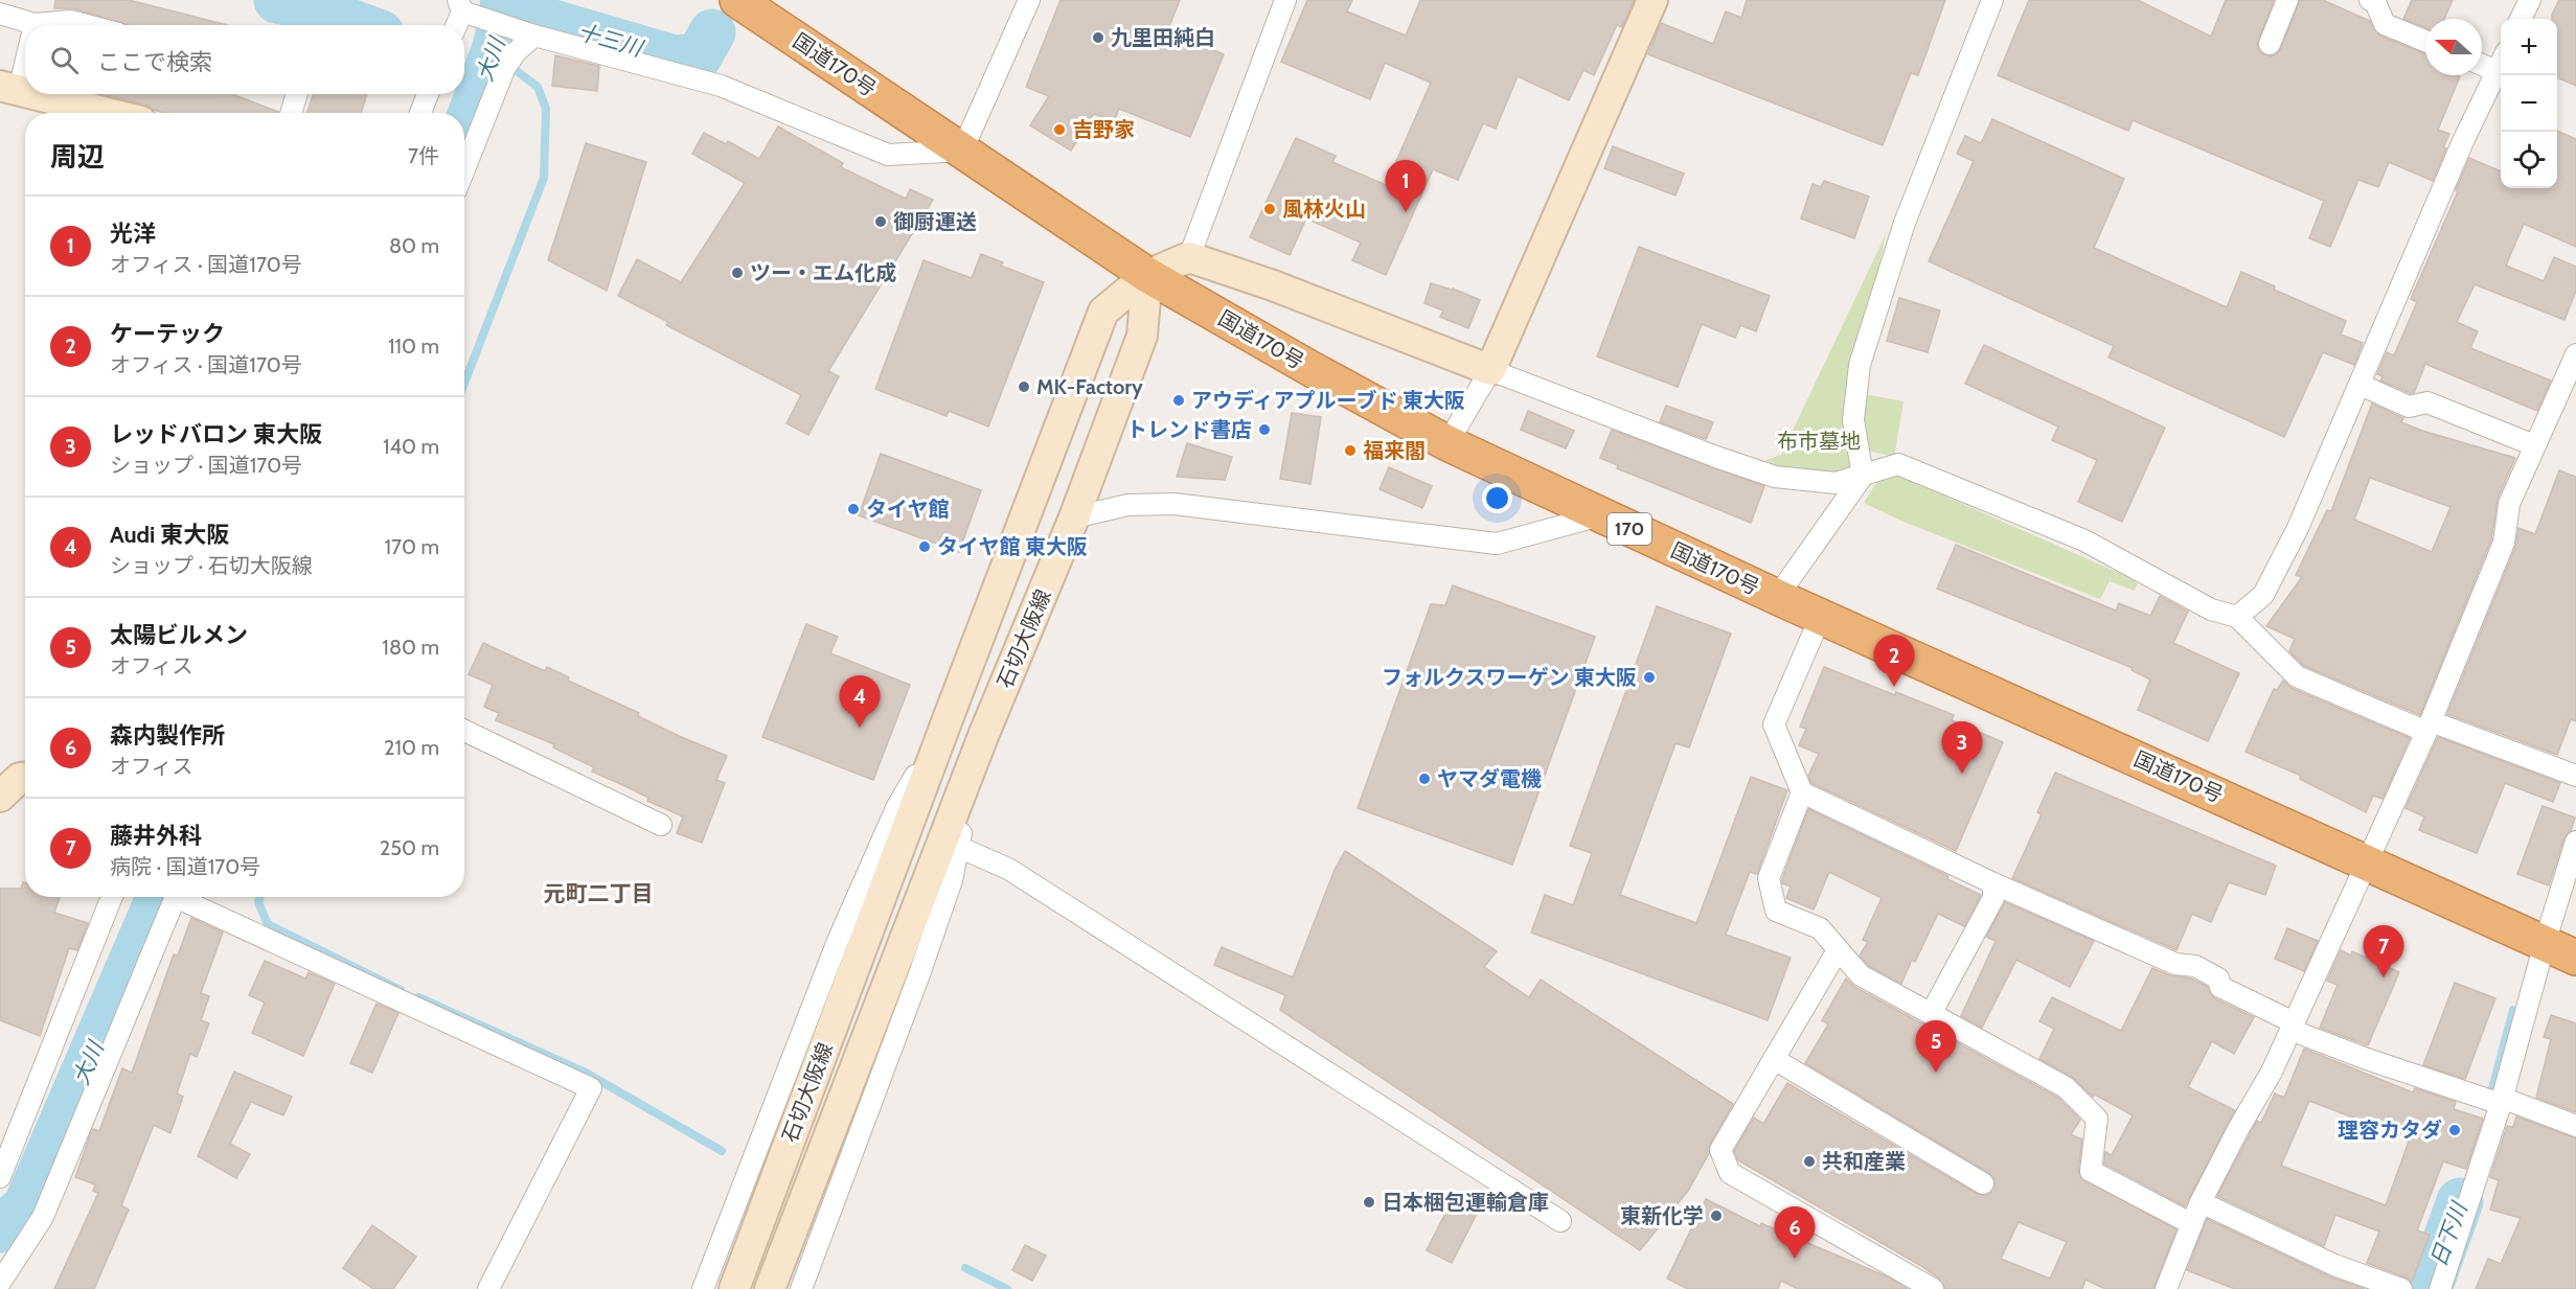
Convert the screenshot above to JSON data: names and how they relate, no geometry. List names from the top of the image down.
{
  "streets": {
    "highway": ["国道170号", "170"],
    "main road": ["石切大阪線"]
  },
  "crossings": [
    ["国道170号", "石切大阪線"]
  ],
  "districts": ["元町二丁目"],
  "water": ["十三川", "大川", "日下川"],
  "parks": ["布市墓地"],
  "places": [
    "九里田純白",
    "吉野家",
    "風林火山",
    "御厨運送",
    "ツー・エム化成",
    "MK-Factory",
    "アウディアプルーブド 東大阪",
    "トレンド書店",
    "福来閣",
    "タイヤ館",
    "タイヤ館 東大阪",
    "フォルクスワーゲン 東大阪",
    "ヤマダ電機",
    "理容カタダ",
    "共和産業",
    "日本梱包運輸倉庫",
    "東新化学"
  ],
  "north": "left",
  "page": {
    "map_buttons": ["+", "−"],
    "search": "ここで検索",
    "heading": ["周辺", "7件"],
    "pins": [
      "1",
      "2",
      "4",
      "3",
      "7",
      "5",
      "6"
    ],
    "list": [
      {
        "mark": "1",
        "name": "光洋",
        "note": "オフィス · 国道170号",
        "value": "80 m"
      },
      {
        "mark": "2",
        "name": "ケーテック",
        "note": "オフィス · 国道170号",
        "value": "110 m"
      },
      {
        "mark": "3",
        "name": "レッドバロン 東大阪",
        "note": "ショップ · 国道170号",
        "value": "140 m"
      },
      {
        "mark": "4",
        "name": "Audi 東大阪",
        "note": "ショップ · 石切大阪線",
        "value": "170 m"
      },
      {
        "mark": "5",
        "name": "太陽ビルメン",
        "note": "オフィス",
        "value": "180 m"
      },
      {
        "mark": "6",
        "name": "森内製作所",
        "note": "オフィス",
        "value": "210 m"
      },
      {
        "mark": "7",
        "name": "藤井外科",
        "note": "病院 · 国道170号",
        "value": "250 m"
      }
    ]
  }
}
